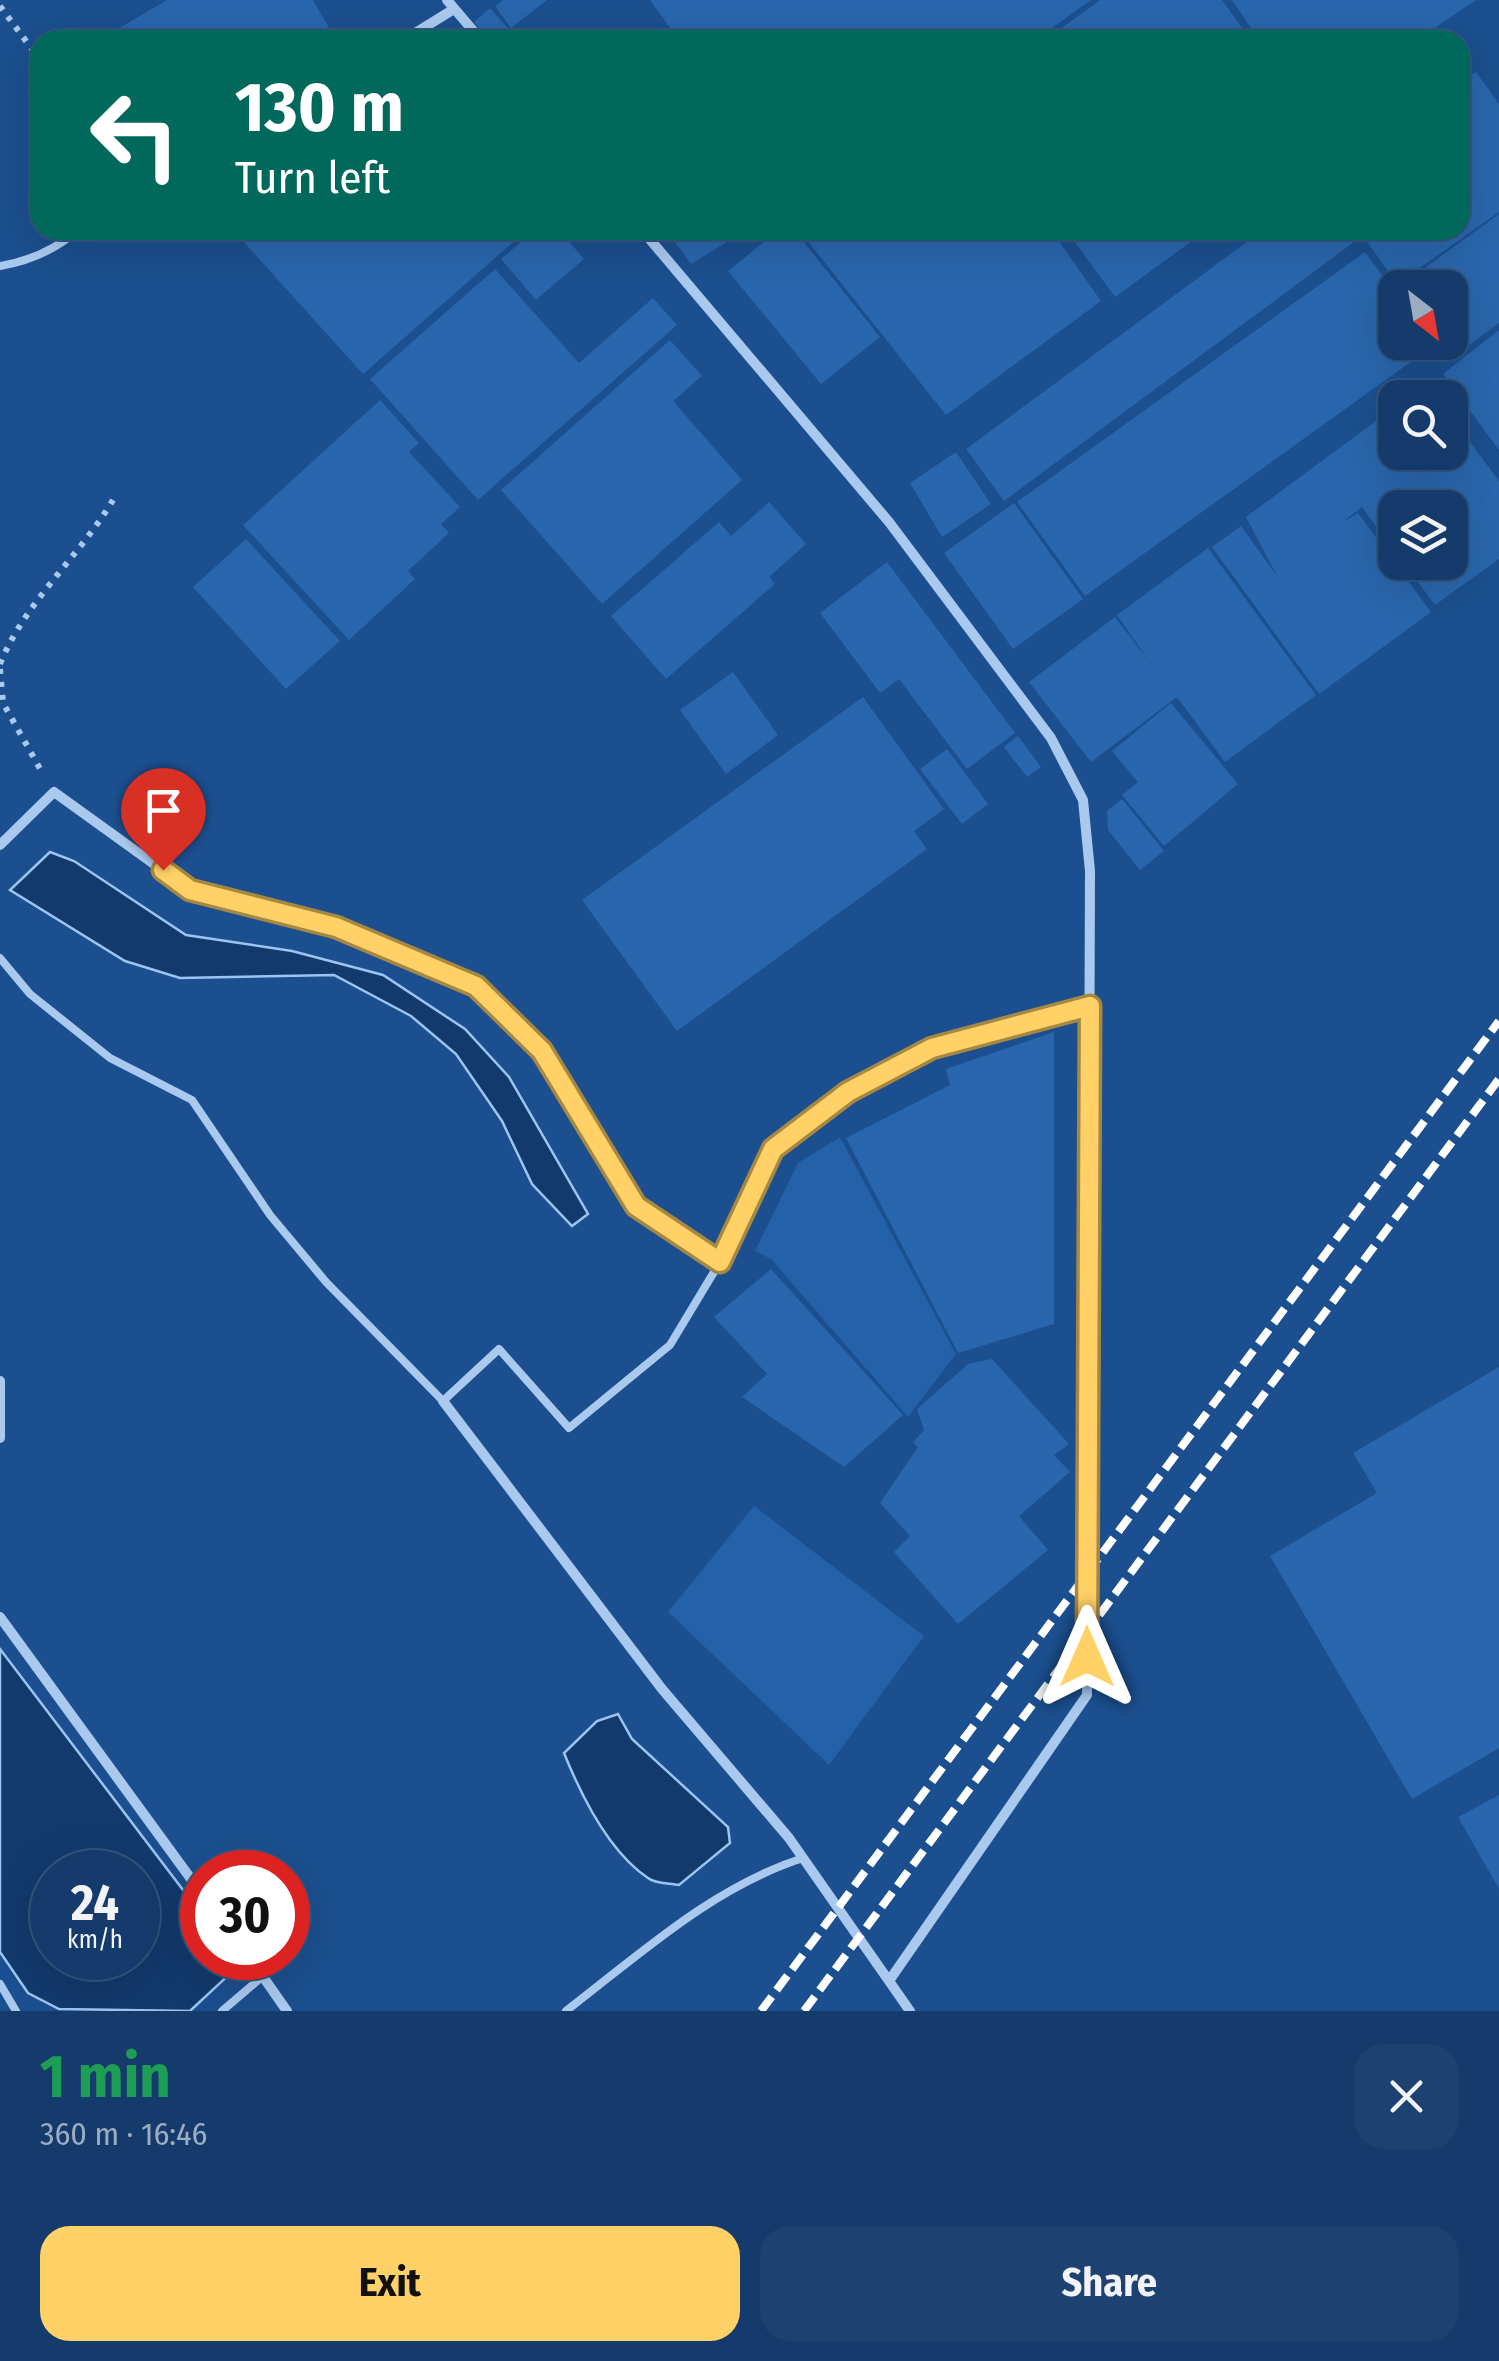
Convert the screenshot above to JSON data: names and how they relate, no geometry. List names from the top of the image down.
{
  "north": "bottom right",
  "page": {
    "turn": ["130 m", "Turn left"],
    "speed": "24 km/h",
    "limit": "30",
    "heading": ["1 min", "360 m · 16:46"],
    "buttons": ["Exit", "Share"]
  }
}
